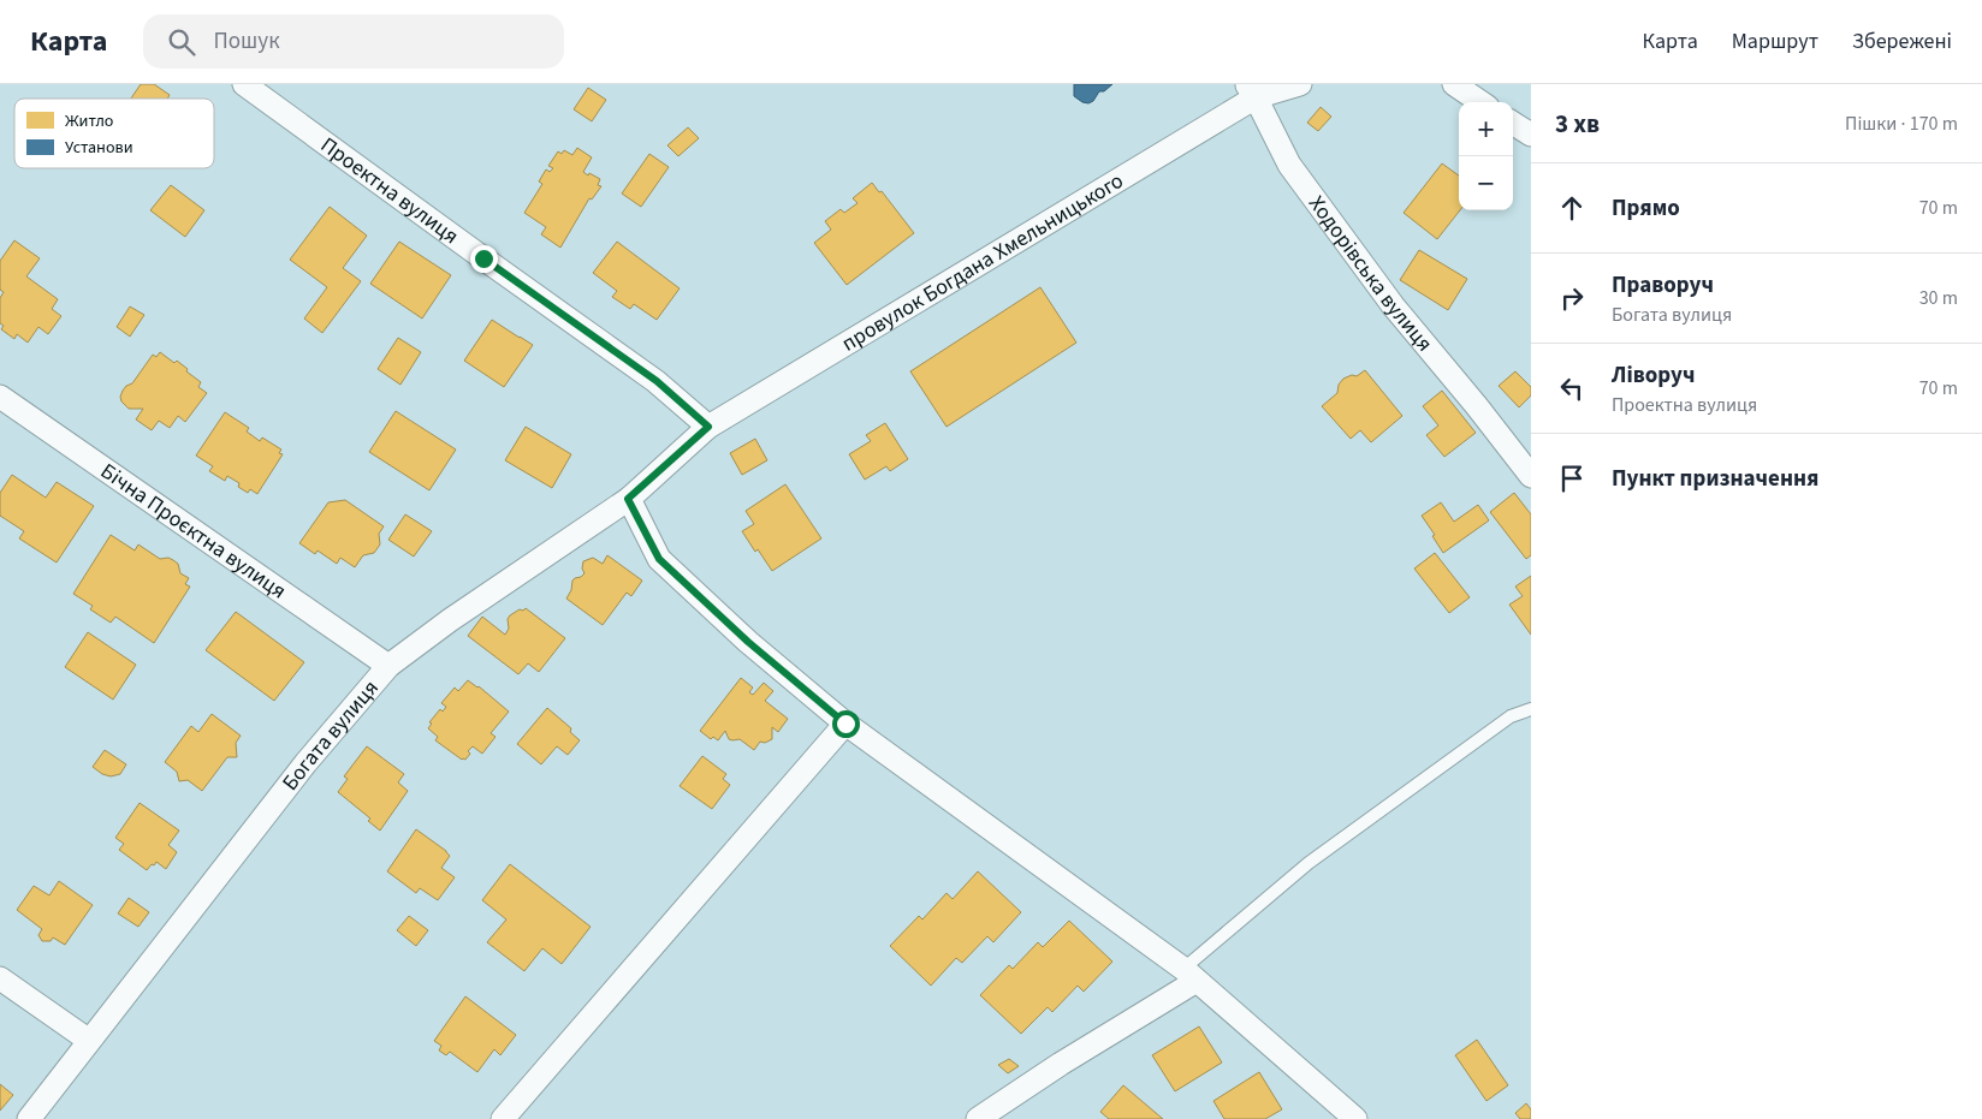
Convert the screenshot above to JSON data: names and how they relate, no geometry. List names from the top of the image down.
{
  "streets": {
    "street": [
      "Проектна вулиця",
      "провулок Богдана Хмельницького",
      "Ходорівська вулиця",
      "Бічна Проєктна вулиця",
      "Богата вулиця"
    ]
  },
  "crossings": [
    ["Проектна вулиця", "провулок Богдана Хмельницького"],
    ["Проектна вулиця", "Богата вулиця"],
    ["провулок Богдана Хмельницького", "Ходорівська вулиця"],
    ["провулок Богдана Хмельницького", "Богата вулиця"],
    ["Бічна Проєктна вулиця", "Богата вулиця"]
  ],
  "legend": ["Житло", "Установи"],
  "page": {
    "header": "Карта",
    "search": "Пошук",
    "nav": ["Карта", "Маршрут", "Збережені"],
    "heading": ["3 хв", "Пішки · 170 m"],
    "map_buttons": ["+", "−"],
    "list": [
      ["Прямо", "70 m"],
      ["Праворуч", "Богата вулиця", "30 m"],
      ["Ліворуч", "Проектна вулиця", "70 m"],
      "Пункт призначення"
    ]
  }
}
